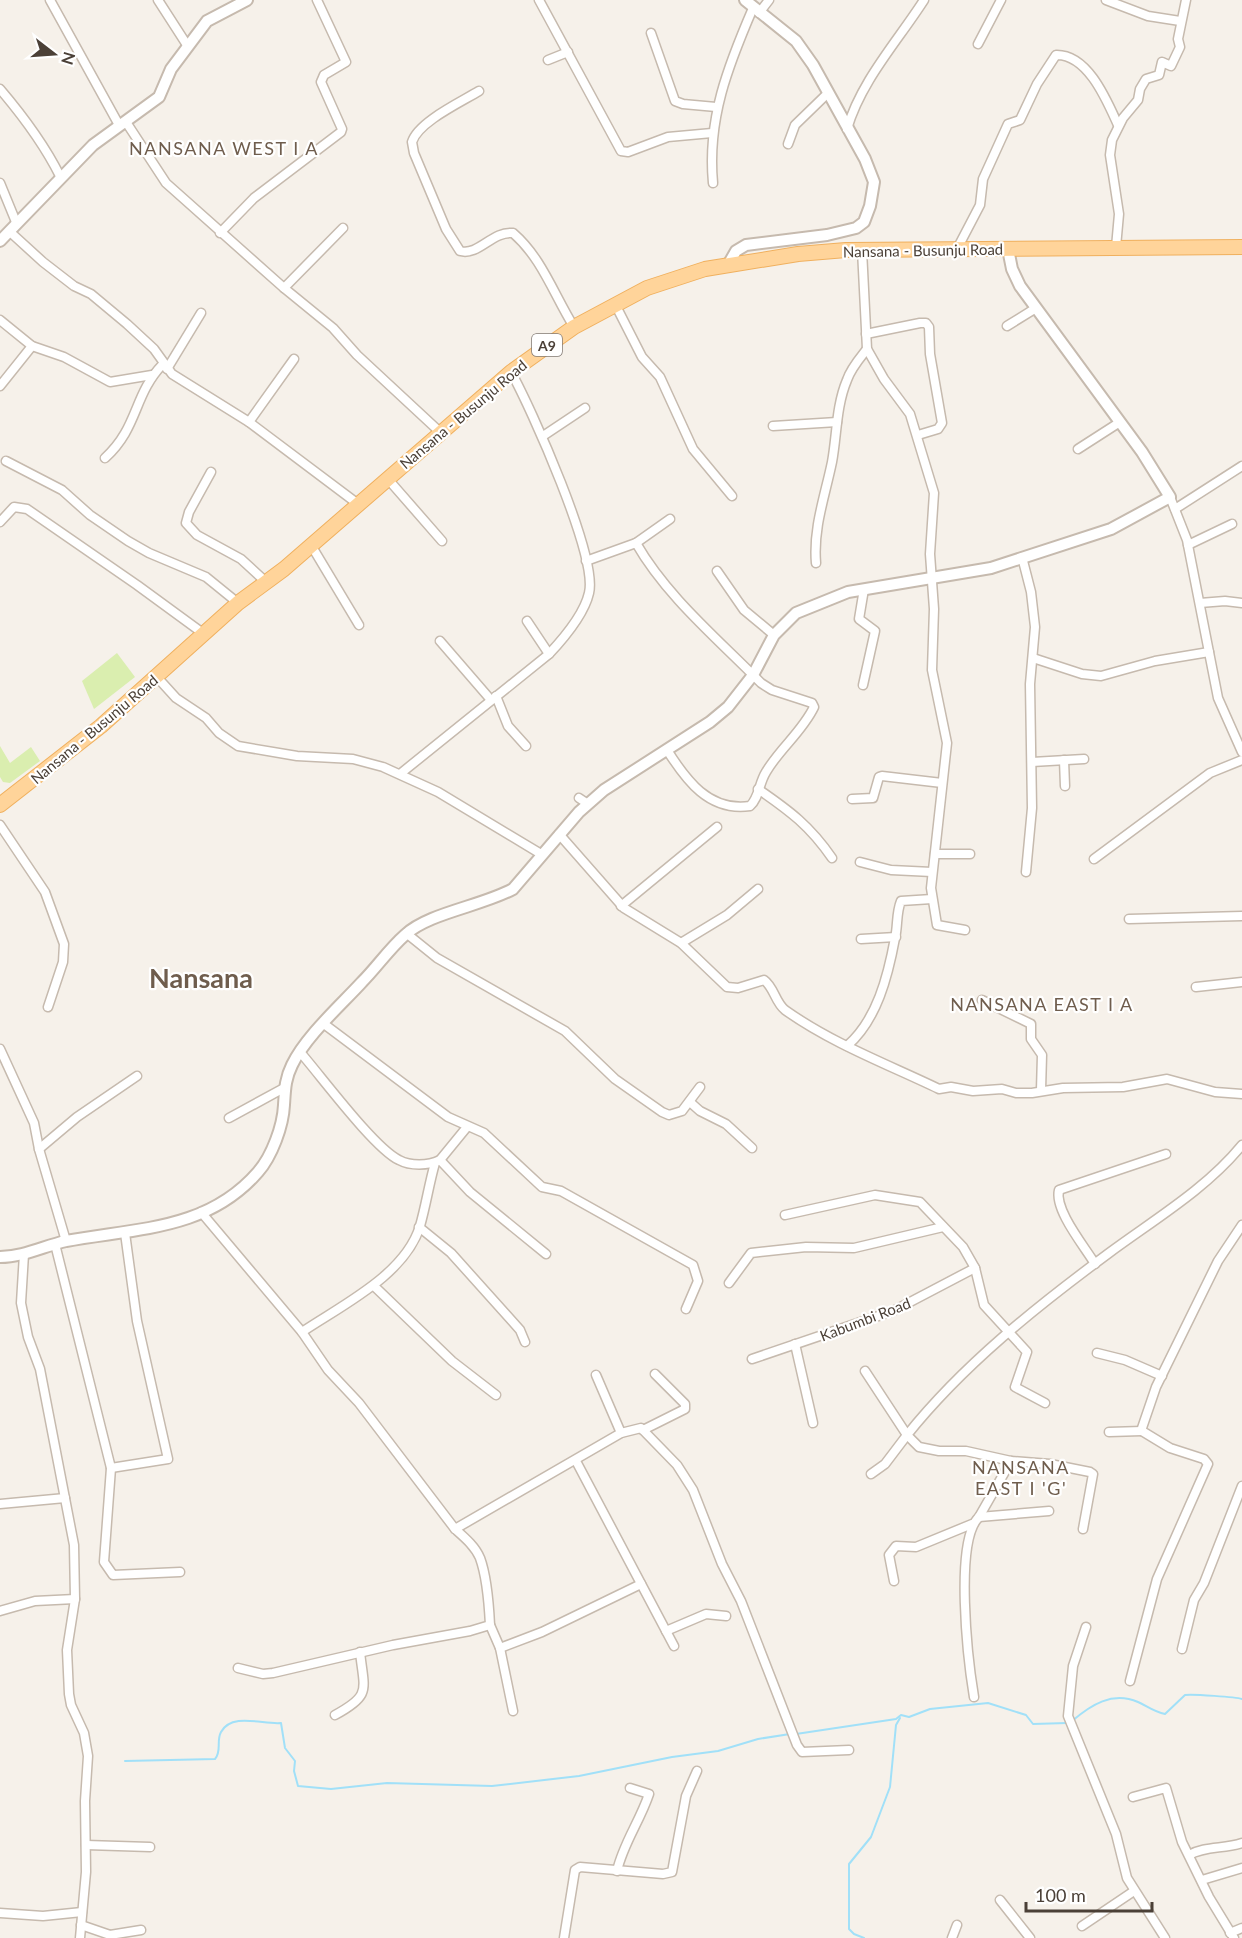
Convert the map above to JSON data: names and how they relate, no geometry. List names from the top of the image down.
{
  "streets": {
    "main road": ["Nansana - Busunju Road", "A9"],
    "street": ["Kabumbi Road"]
  },
  "districts": [
    "NANSANA WEST I A",
    "Nansana",
    "NANSANA EAST I A",
    "NANSANA EAST I 'G'"
  ],
  "scale_bar": "100 m",
  "north": "right"
}
